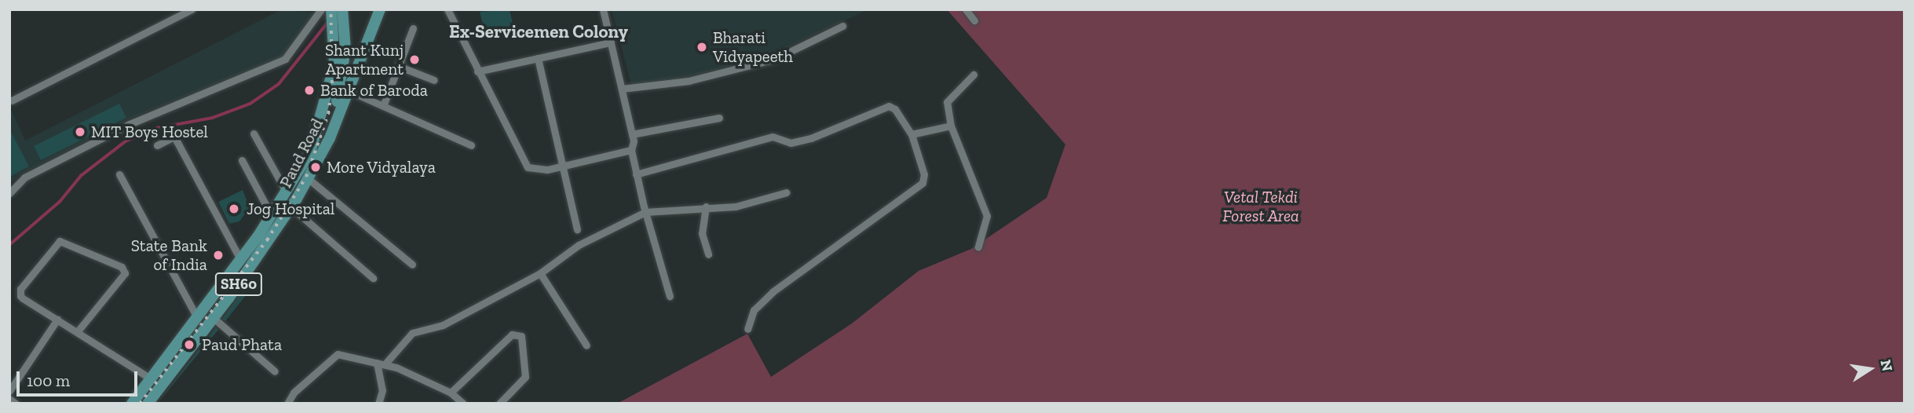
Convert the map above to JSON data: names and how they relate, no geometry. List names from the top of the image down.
{
  "streets": {
    "main road": ["Paud Road", "SH60"]
  },
  "districts": ["Ex-Servicemen Colony"],
  "parks": ["Vetal Tekdi Forest Area"],
  "places": [
    "Bharati Vidyapeeth",
    "Shant Kunj Apartment",
    "Bank of Baroda",
    "MIT Boys Hostel",
    "More Vidyalaya",
    "Jog Hospital",
    "State Bank of India",
    "Paud Phata"
  ],
  "scale_bar": "100 m",
  "north": "right"
}
